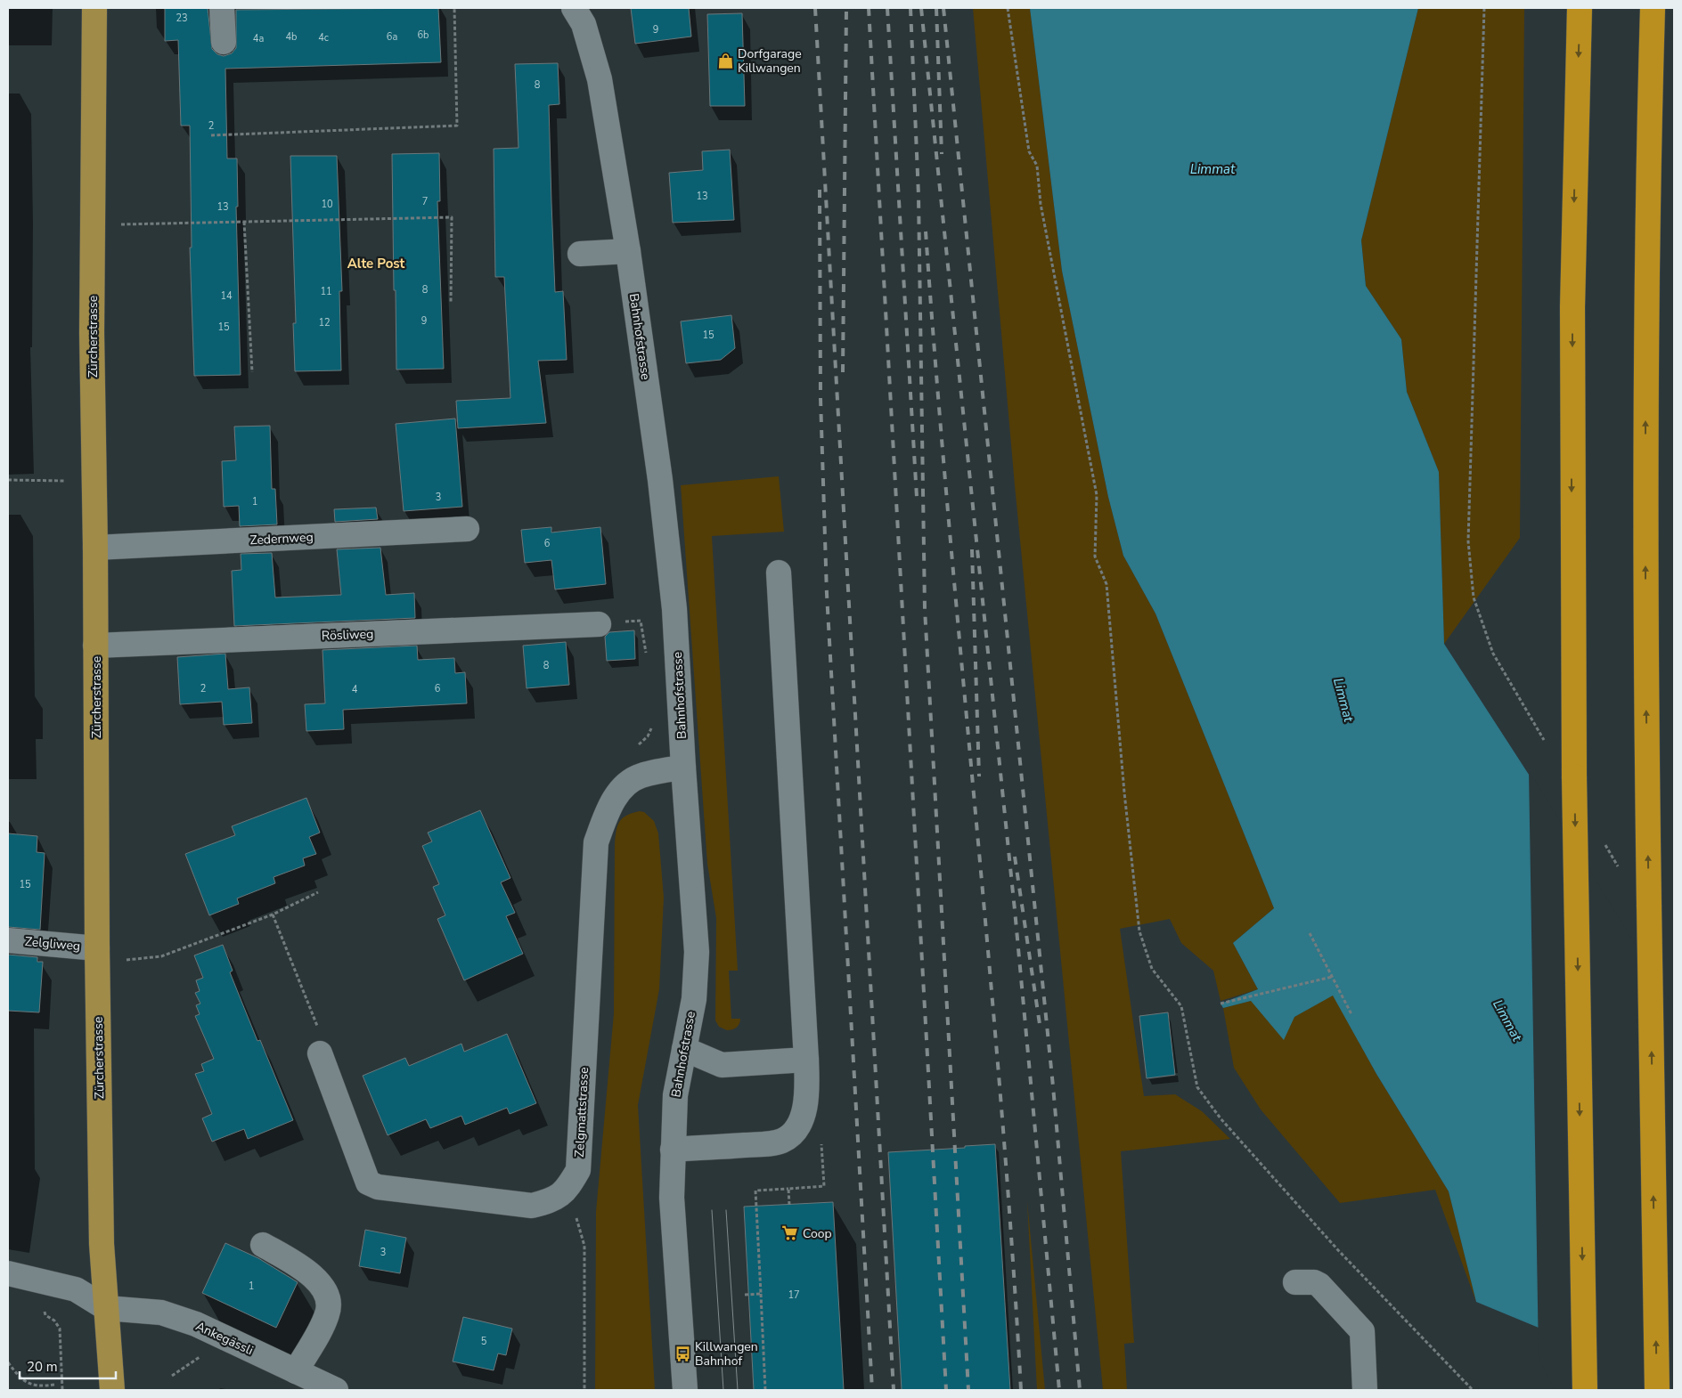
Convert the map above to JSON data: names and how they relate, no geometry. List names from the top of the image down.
{
  "streets": {
    "main road": ["Zürcherstrasse"],
    "street": [
      "Bahnhofstrasse",
      "Zedernweg",
      "Rösliweg",
      "Zelgliweg",
      "Zelgmattstrasse",
      "Ankegässli"
    ]
  },
  "crossings": [
    ["Zürcherstrasse", "Zedernweg"],
    ["Zürcherstrasse", "Rösliweg"],
    ["Zürcherstrasse", "Zelgliweg"],
    ["Zürcherstrasse", "Ankegässli"],
    ["Bahnhofstrasse", "Zelgmattstrasse"]
  ],
  "districts": ["Alte Post"],
  "water": ["Limmat"],
  "places": {
    "shop": ["Dorfgarage Killwangen"],
    "supermarket": ["Coop"],
    "bus stop": ["Killwangen Bahnhof"]
  },
  "house_numbers": [
    "23",
    "9",
    "6b",
    "4b",
    "6a",
    "4c",
    "4a",
    "8",
    "2",
    "13",
    "7",
    "10",
    "13",
    "8",
    "11",
    "14",
    "9",
    "12",
    "15",
    "15",
    "3",
    "1",
    "6",
    "8",
    "2",
    "6",
    "4",
    "15",
    "3",
    "1",
    "17",
    "5"
  ],
  "scale_bar": "20 m"
}
